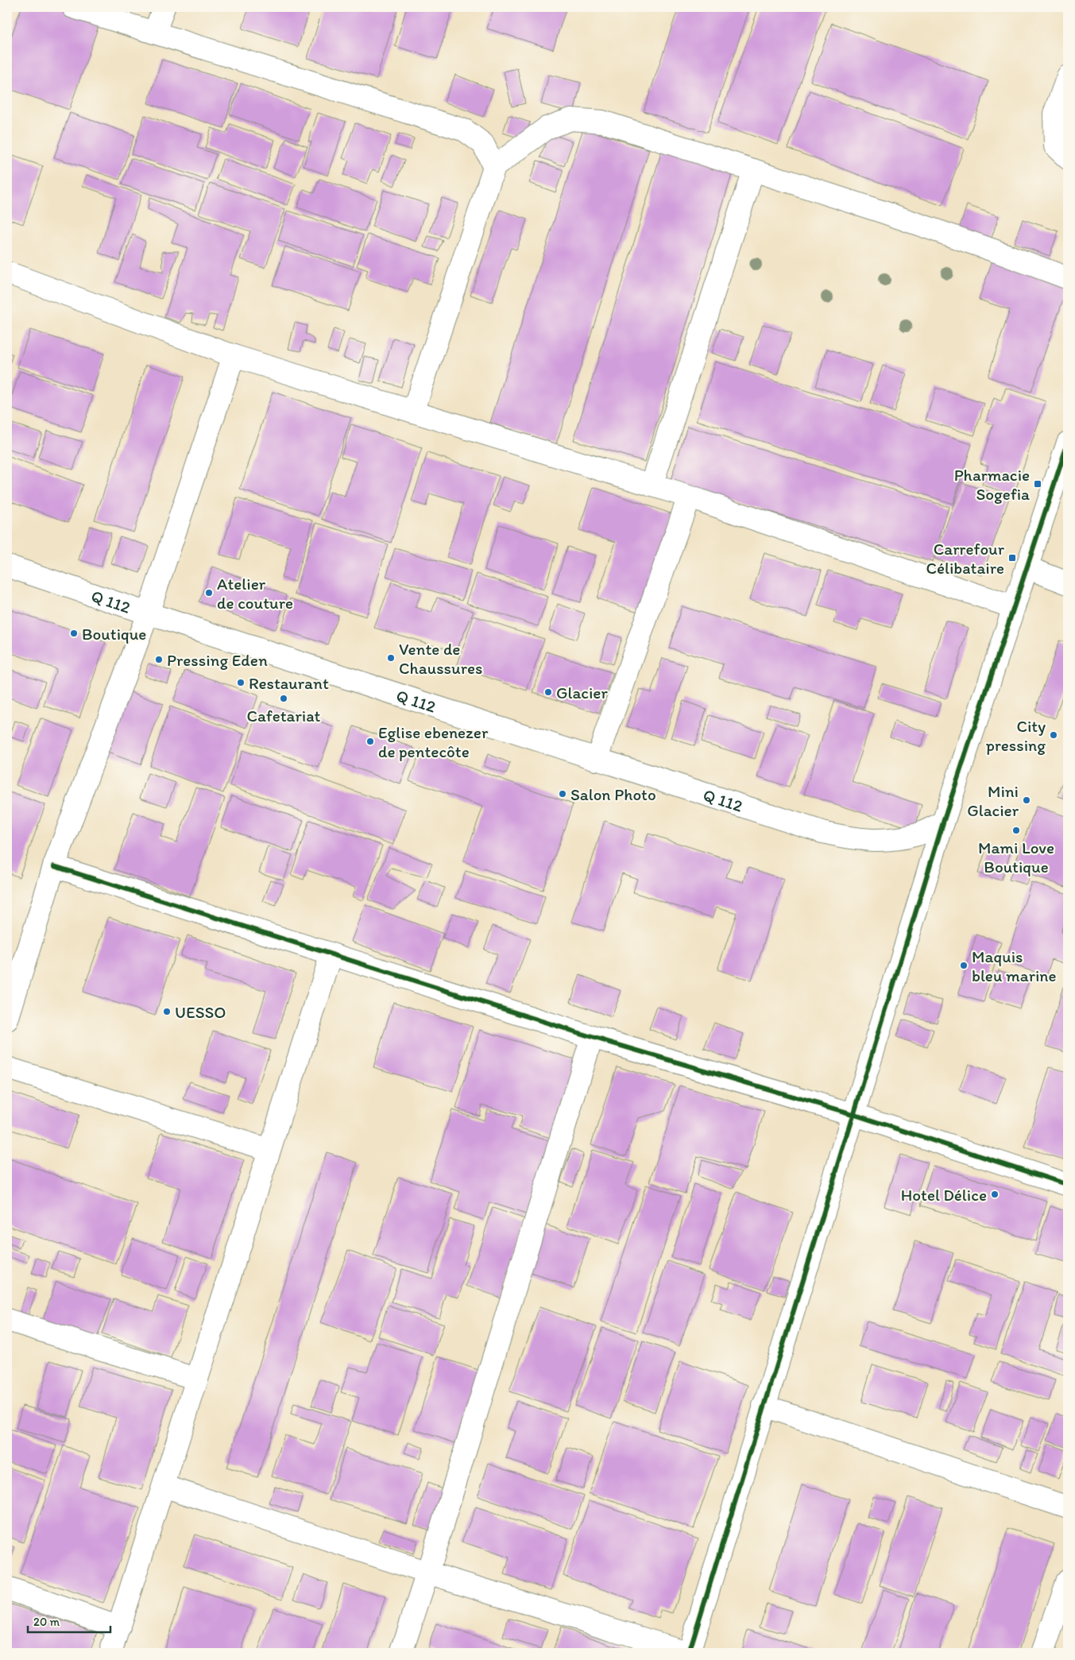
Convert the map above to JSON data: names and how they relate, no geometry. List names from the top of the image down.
{
  "streets": {
    "street": ["Q 112"]
  },
  "places": {
    "transit": ["Pharmacie Sogefia", "Carrefour Célibataire"],
    "other": [
      "Atelier de couture",
      "Boutique",
      "Vente de Chaussures",
      "Pressing Eden",
      "Restaurant",
      "Glacier",
      "Cafetariat",
      "City pressing",
      "Eglise ebenezer de pentecôte",
      "Salon Photo",
      "Mini Glacier",
      "Mami Love Boutique",
      "Maquis bleu marine",
      "UESSO",
      "Hotel Délice"
    ]
  },
  "scale_bar": "20 m"
}
